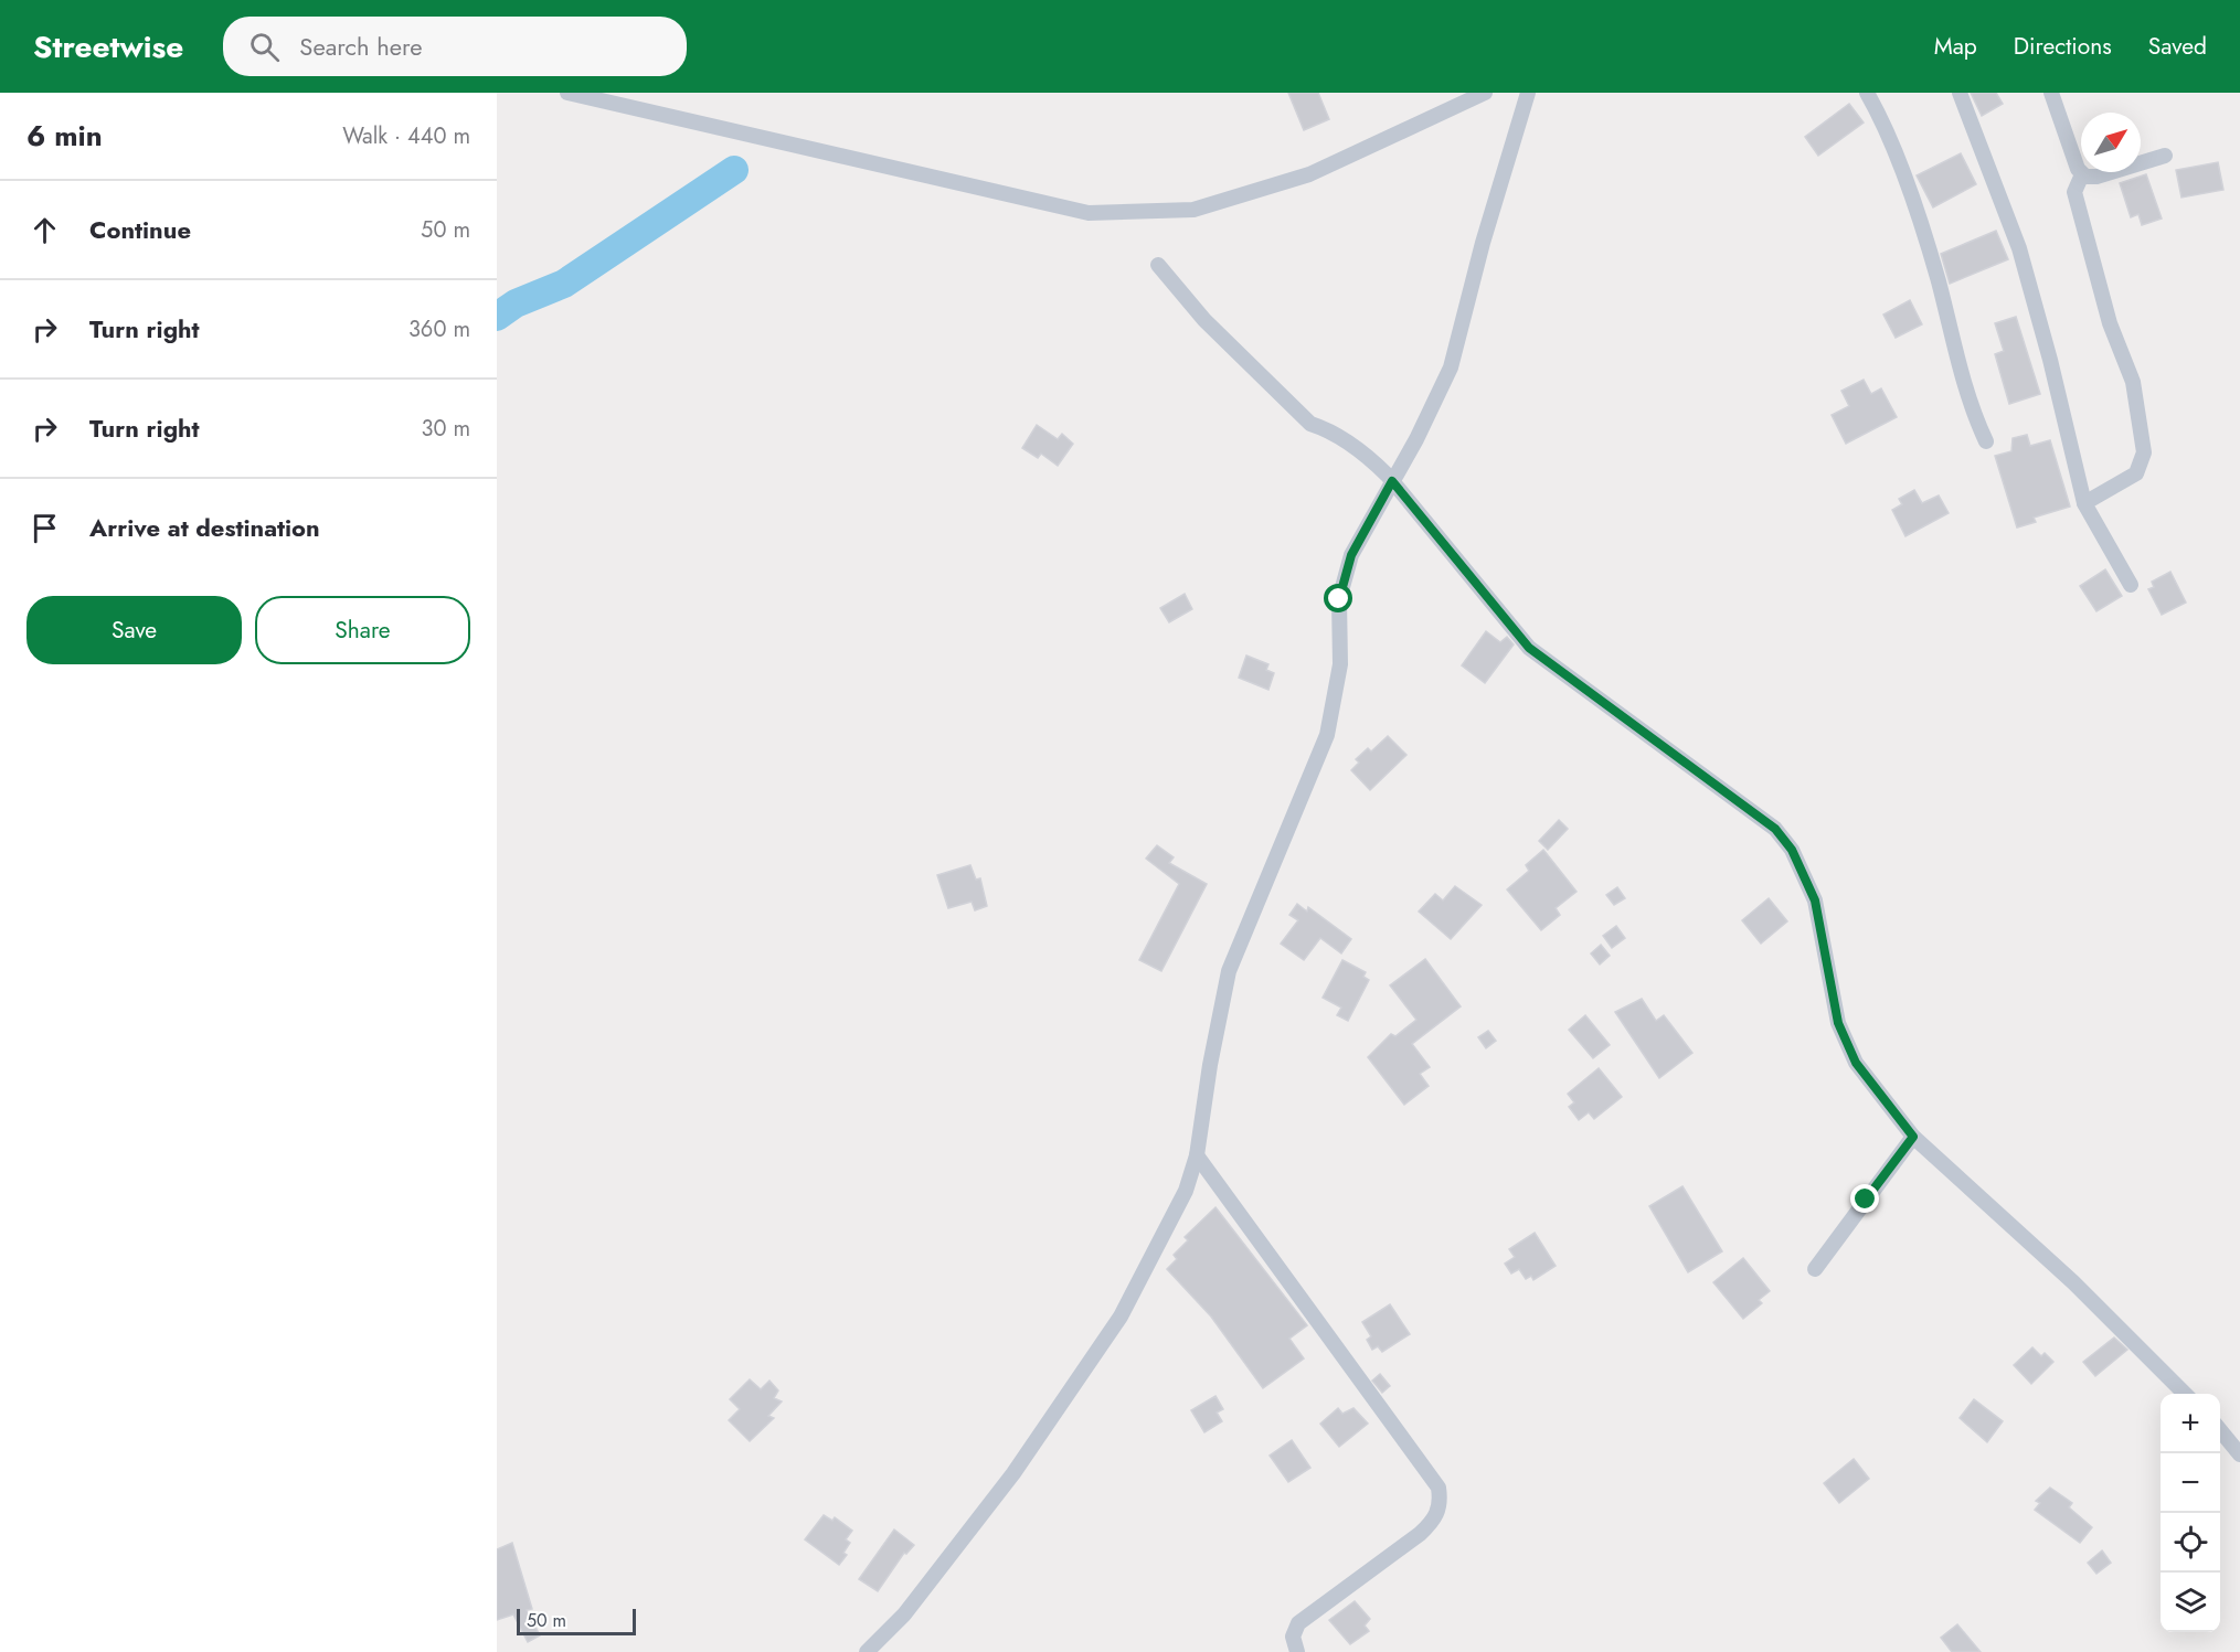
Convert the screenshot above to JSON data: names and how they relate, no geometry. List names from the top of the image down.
{
  "scale_bar": "50 m",
  "north": "top right",
  "page": {
    "header": "Streetwise",
    "search": "Search here",
    "nav": ["Map", "Directions", "Saved"],
    "heading": ["6 min", "Walk · 440 m"],
    "list": [
      ["Continue", "50 m"],
      ["Turn right", "360 m"],
      ["Turn right", "30 m"],
      "Arrive at destination"
    ],
    "buttons": ["Save", "Share"],
    "map_buttons": ["+", "−"],
    "scale": "50 m"
  }
}
